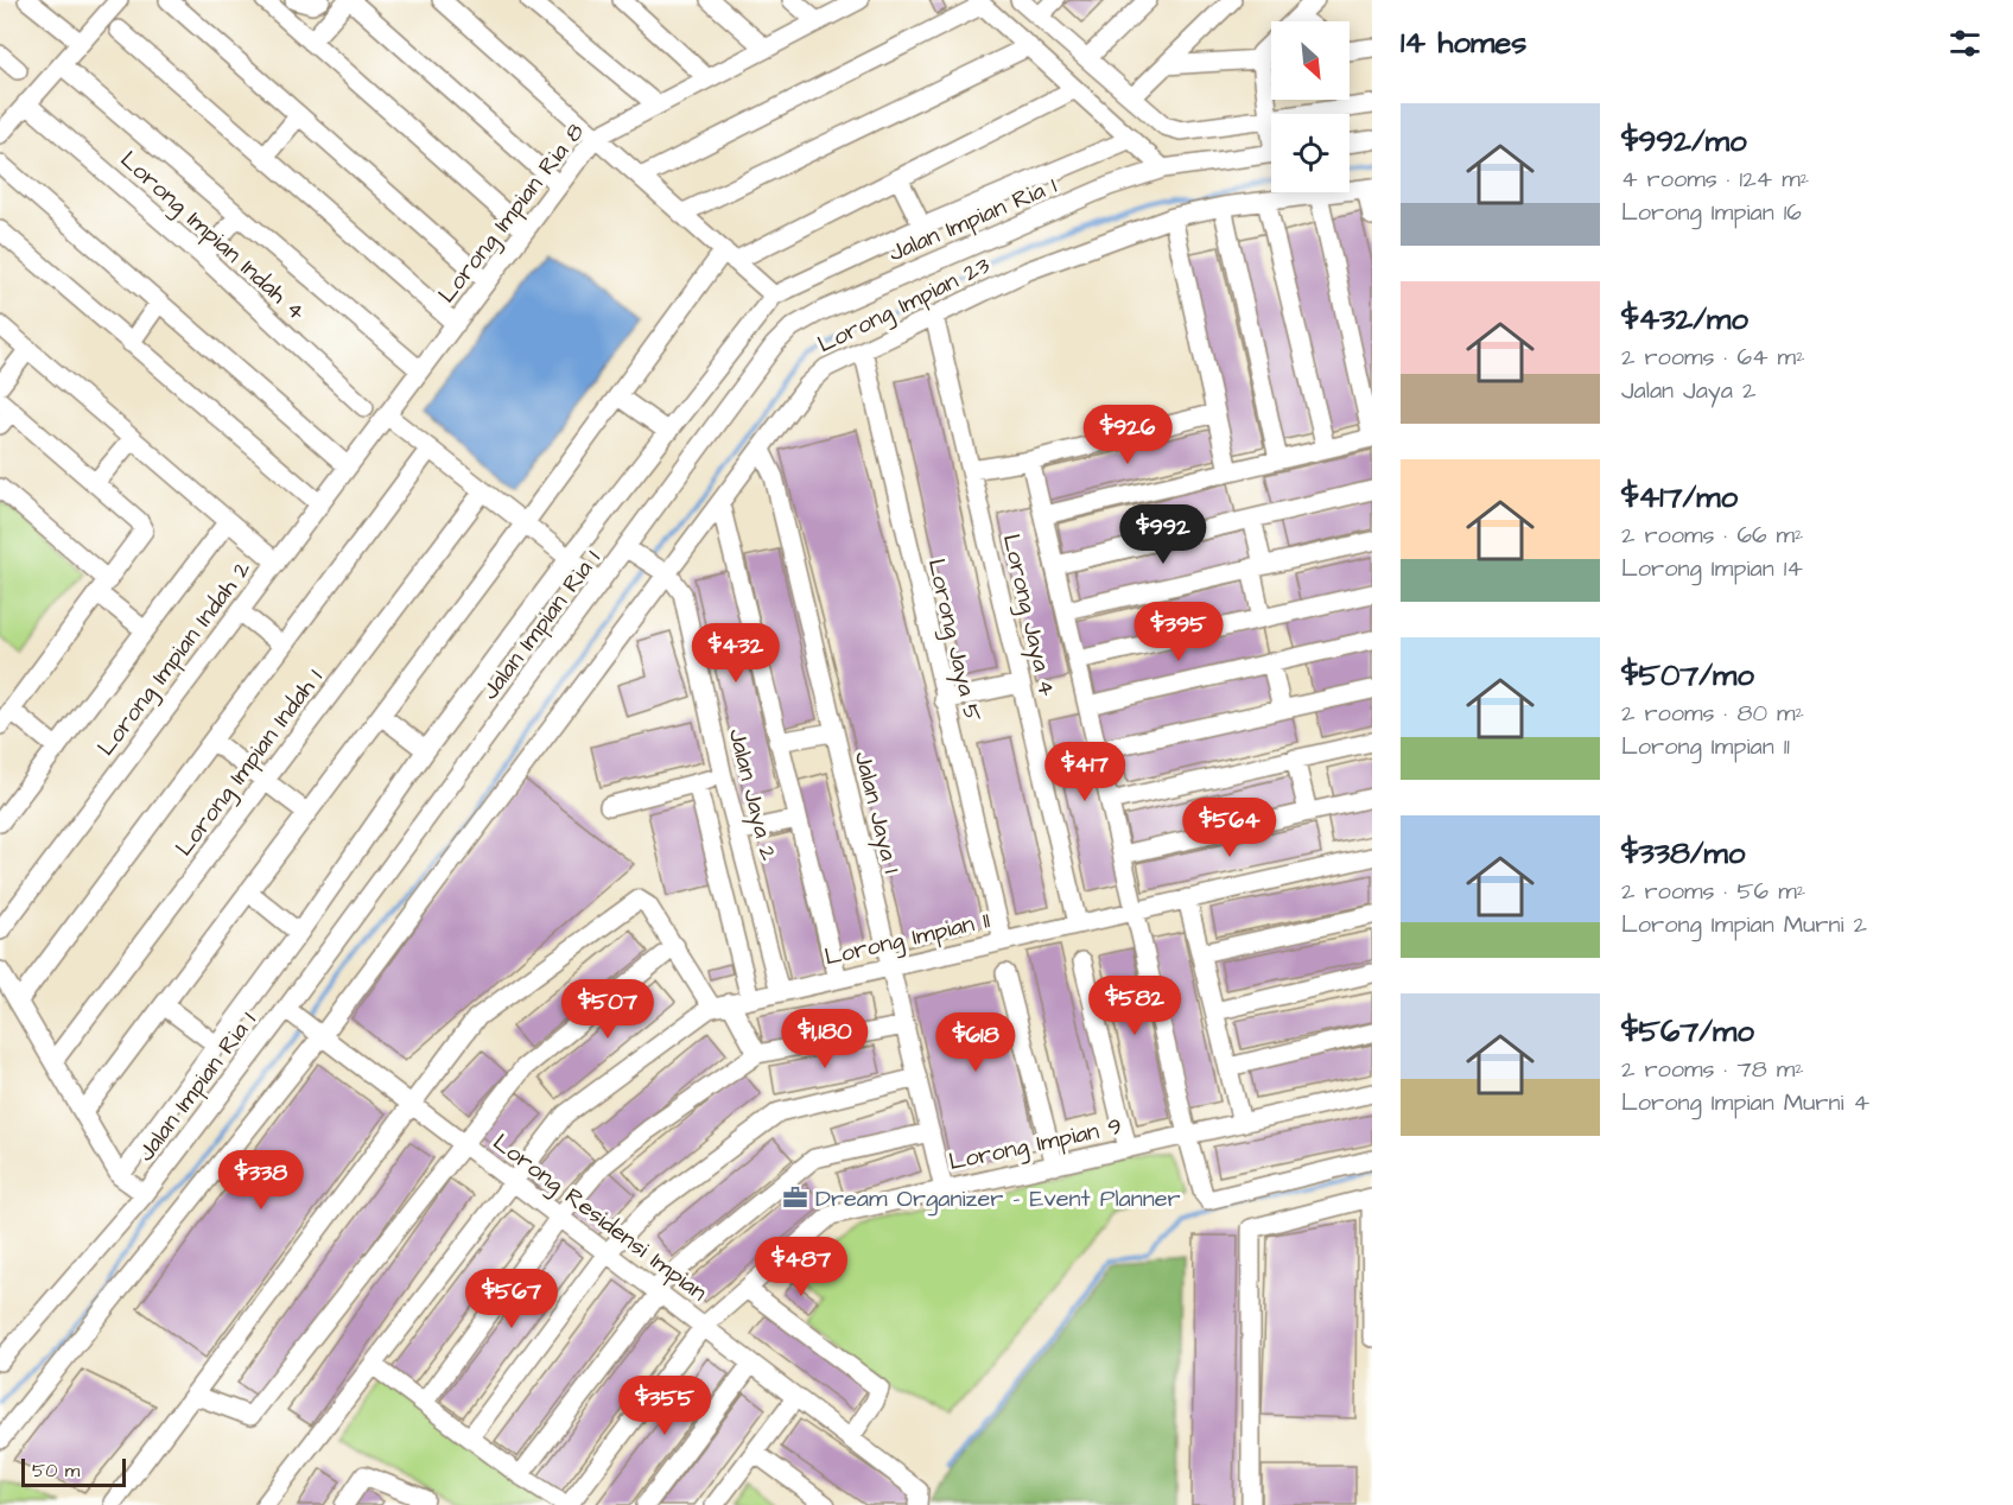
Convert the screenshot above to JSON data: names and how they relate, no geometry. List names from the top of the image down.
{
  "streets": {
    "street": [
      "Lorong Impian Ria 8",
      "Jalan Impian Ria 1",
      "Lorong Impian Indah 4",
      "Lorong Impian 23",
      "Lorong Jaya 4",
      "Lorong Jaya 5",
      "Lorong Impian Indah 2",
      "Lorong Impian Indah 1",
      "Jalan Jaya 2",
      "Jalan Jaya 1",
      "Lorong Impian 11",
      "Lorong Impian 9",
      "Lorong Residensi Impian"
    ]
  },
  "crossings": [
    ["Lorong Impian Ria 8", "Lorong Impian Indah 2"],
    ["Jalan Impian Ria 1", "Lorong Impian 23"],
    ["Jalan Impian Ria 1", "Jalan Jaya 2"],
    ["Jalan Impian Ria 1", "Lorong Residensi Impian"],
    ["Lorong Impian 23", "Lorong Jaya 4"],
    ["Lorong Impian 23", "Lorong Jaya 5"],
    ["Lorong Impian 23", "Jalan Jaya 2"],
    ["Lorong Impian 23", "Jalan Jaya 1"],
    ["Lorong Impian 23", "Lorong Residensi Impian"],
    ["Lorong Jaya 4", "Lorong Impian 11"],
    ["Lorong Jaya 5", "Lorong Impian 11"],
    ["Jalan Jaya 2", "Lorong Impian 11"],
    ["Jalan Jaya 1", "Lorong Impian 11"],
    ["Jalan Jaya 1", "Lorong Impian 9"],
    ["Lorong Impian 11", "Lorong Residensi Impian"],
    ["Lorong Impian 9", "Lorong Residensi Impian"]
  ],
  "places": {
    "office": ["Dream Organizer - Event Planner"]
  },
  "scale_bar": "50 m",
  "north": "bottom right",
  "page": {
    "heading": "14 homes",
    "list": [
      {
        "name": "$992/mo",
        "note": "4 rooms · 124 m² · Lorong Impian 16"
      },
      {
        "name": "$432/mo",
        "note": "2 rooms · 64 m² · Jalan Jaya 2"
      },
      {
        "name": "$417/mo",
        "note": "2 rooms · 66 m² · Lorong Impian 14"
      },
      {
        "name": "$507/mo",
        "note": "2 rooms · 80 m² · Lorong Impian 11"
      },
      {
        "name": "$338/mo",
        "note": "2 rooms · 56 m² · Lorong Impian Murni 2"
      },
      {
        "name": "$567/mo",
        "note": "2 rooms · 78 m² · Lorong Impian Murni 4"
      }
    ],
    "price": [
      "$926",
      "$992",
      "$395",
      "$432",
      "$417",
      "$564",
      "$582",
      "$507",
      "$1,180",
      "$618",
      "$338",
      "$487",
      "$567",
      "$355"
    ],
    "scale": "50 m"
  }
}
